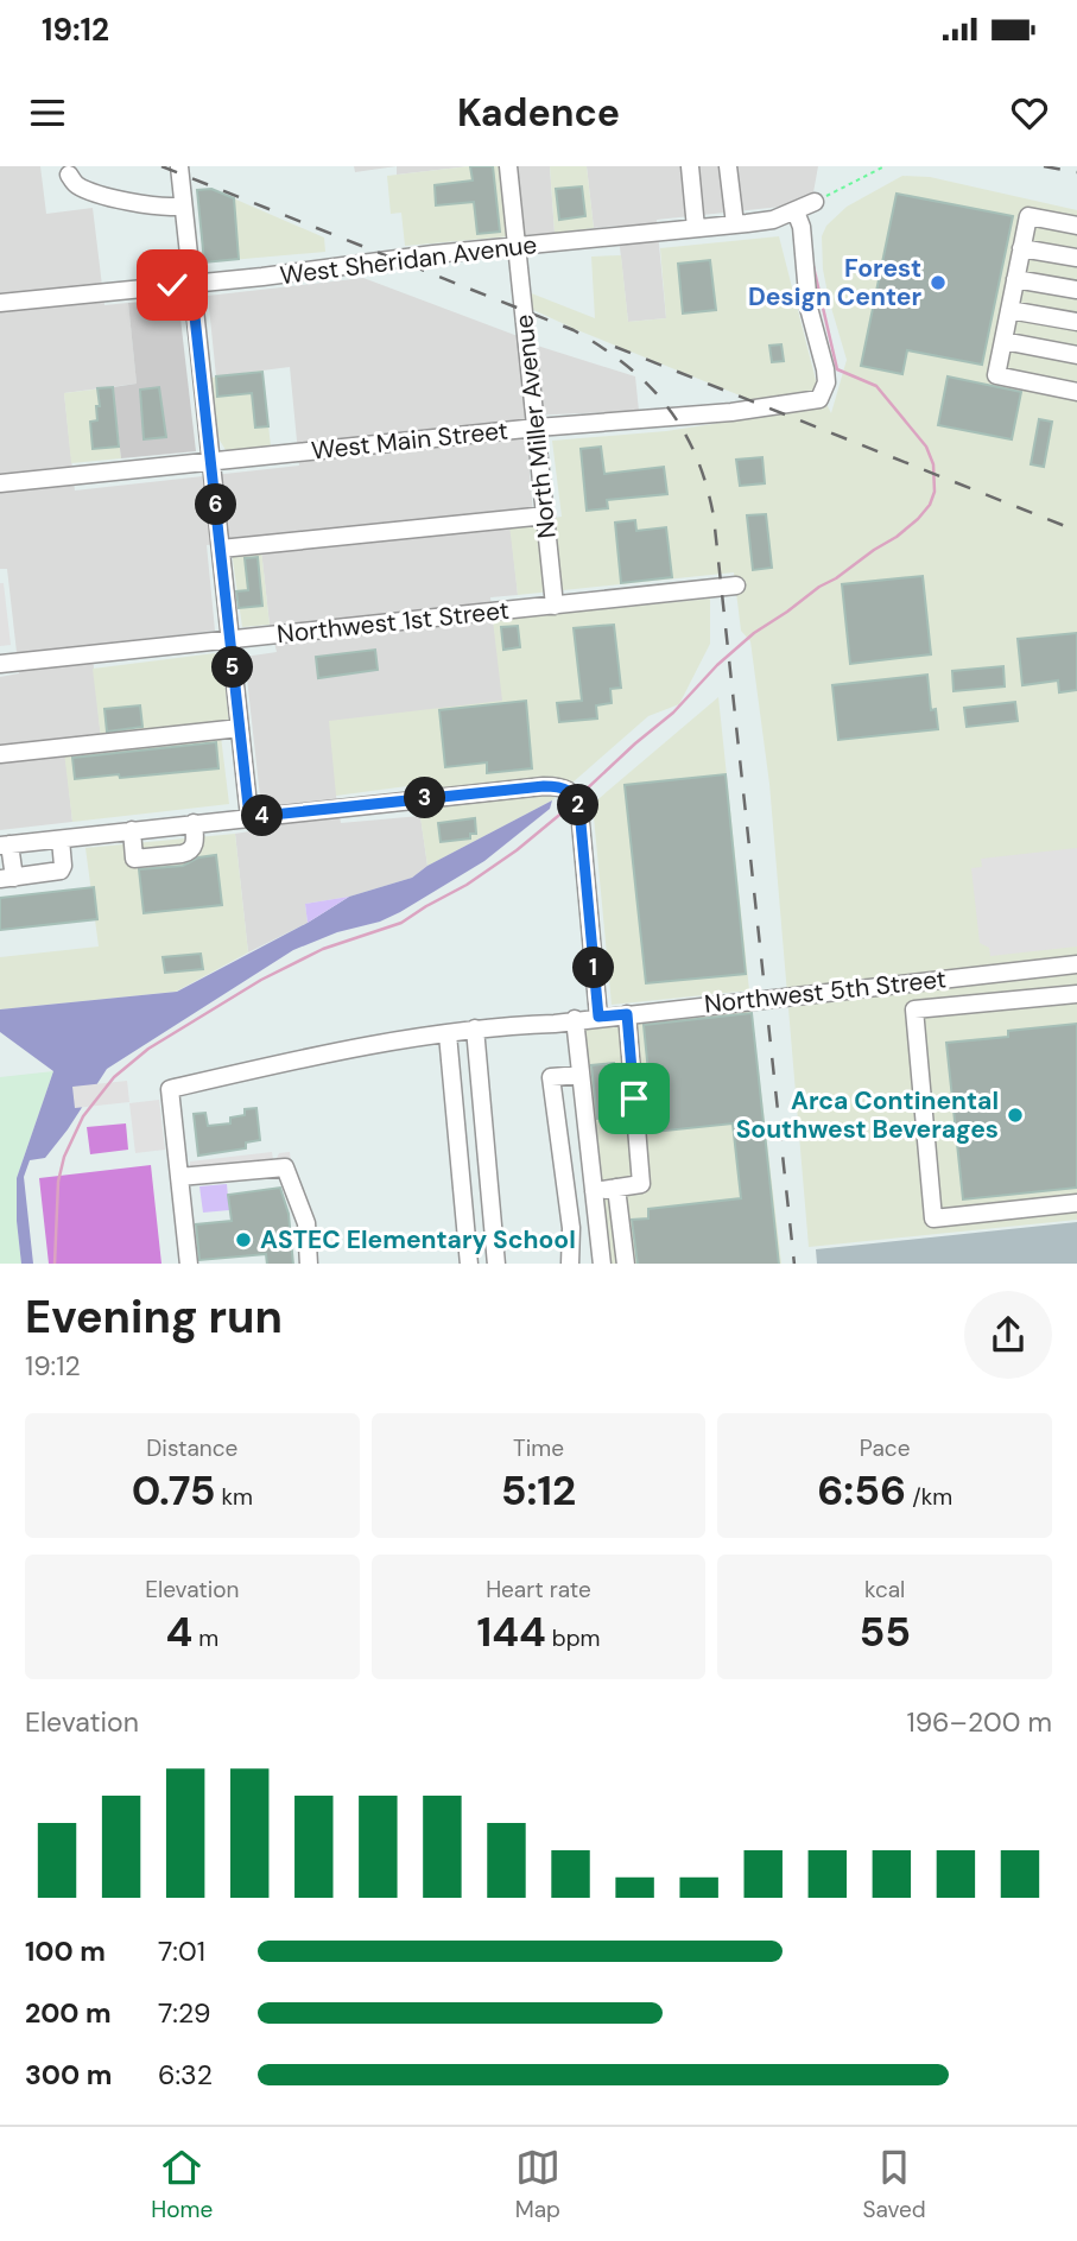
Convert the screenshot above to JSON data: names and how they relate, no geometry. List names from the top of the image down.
{
  "streets": {
    "street": [
      "West Sheridan Avenue",
      "North Miller Avenue",
      "West Main Street",
      "Northwest 1st Street",
      "Northwest 5th Street"
    ]
  },
  "crossings": [
    ["West Sheridan Avenue", "North Miller Avenue"],
    ["West Sheridan Avenue", "West Main Street"],
    ["North Miller Avenue", "West Main Street"],
    ["North Miller Avenue", "Northwest 1st Street"]
  ],
  "places": ["Forest Design Center", "Arca Continental Southwest Beverages", "ASTEC Elementary School"],
  "page": {
    "status": "19:12",
    "header": "Kadence",
    "pins": [
      "6",
      "5",
      "3",
      "2",
      "4",
      "1"
    ],
    "heading": ["Evening run", "19:12"],
    "stats": [
      ["Distance", "0.75 km"],
      ["Time", "5:12"],
      ["Pace", "6:56 /km"],
      ["Elevation", "4 m"],
      ["Heart rate", "144 bpm"],
      ["kcal", "55"]
    ],
    "chart": ["Elevation", "196–200 m"],
    "list": [
      {
        "name": "100 m",
        "note": "7:01"
      },
      {
        "name": "200 m",
        "note": "7:29"
      },
      {
        "name": "300 m",
        "note": "6:32"
      }
    ],
    "tabs": ["Home", "Map", "Saved"]
  }
}
